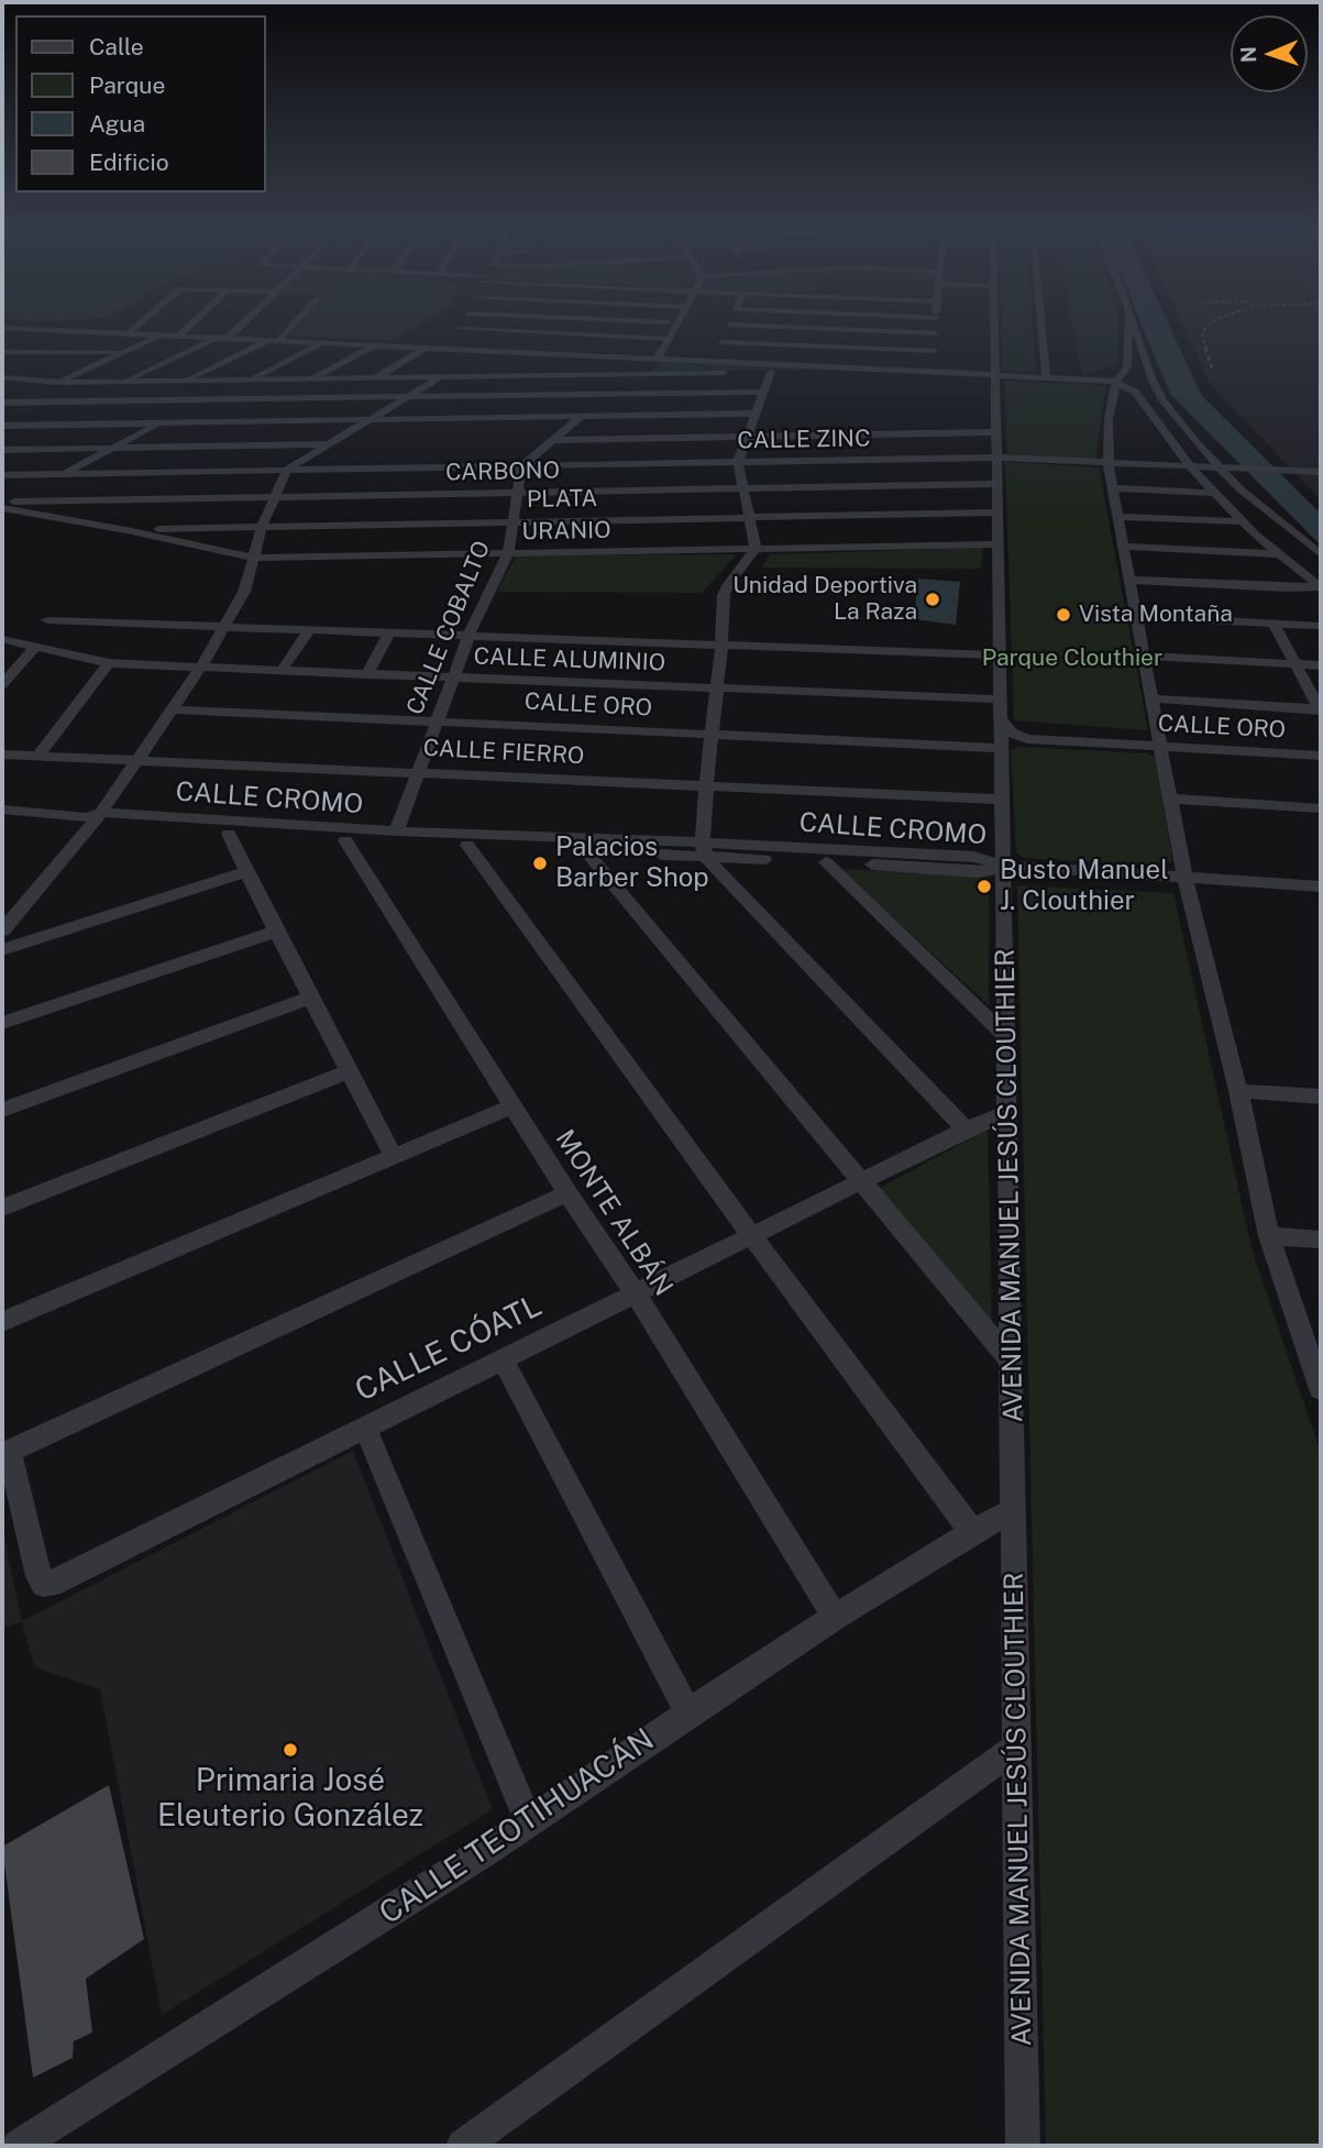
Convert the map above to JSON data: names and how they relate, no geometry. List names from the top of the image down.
{
  "streets": {
    "street": [
      "CALLE ZINC",
      "CARBONO",
      "PLATA",
      "URANIO",
      "CALLE COBALTO",
      "CALLE ALUMINIO",
      "CALLE ORO",
      "CALLE FIERRO",
      "CALLE CROMO",
      "AVENIDA MANUEL JESÚS CLOUTHIER",
      "MONTE ALBÁN",
      "CALLE CÓATL",
      "CALLE TEOTIHUACÁN"
    ]
  },
  "crossings": [
    ["CALLE ZINC", "CALLE COBALTO"],
    ["CALLE ZINC", "AVENIDA MANUEL JESÚS CLOUTHIER"],
    ["CARBONO", "URANIO"],
    ["CARBONO", "CALLE COBALTO"],
    ["CARBONO", "AVENIDA MANUEL JESÚS CLOUTHIER"],
    ["PLATA", "URANIO"],
    ["PLATA", "CALLE COBALTO"],
    ["PLATA", "AVENIDA MANUEL JESÚS CLOUTHIER"],
    ["URANIO", "CALLE COBALTO"],
    ["URANIO", "AVENIDA MANUEL JESÚS CLOUTHIER"],
    ["CALLE COBALTO", "CALLE ALUMINIO"],
    ["CALLE COBALTO", "CALLE ORO"],
    ["CALLE COBALTO", "CALLE FIERRO"],
    ["CALLE COBALTO", "CALLE CROMO"],
    ["CALLE ALUMINIO", "AVENIDA MANUEL JESÚS CLOUTHIER"],
    ["CALLE ORO", "AVENIDA MANUEL JESÚS CLOUTHIER"],
    ["CALLE FIERRO", "AVENIDA MANUEL JESÚS CLOUTHIER"],
    ["CALLE CROMO", "AVENIDA MANUEL JESÚS CLOUTHIER"],
    ["CALLE CROMO", "MONTE ALBÁN"],
    ["AVENIDA MANUEL JESÚS CLOUTHIER", "CALLE CÓATL"],
    ["AVENIDA MANUEL JESÚS CLOUTHIER", "CALLE TEOTIHUACÁN"],
    ["MONTE ALBÁN", "CALLE CÓATL"],
    ["MONTE ALBÁN", "CALLE TEOTIHUACÁN"]
  ],
  "parks": ["Parque Clouthier"],
  "places": [
    "Unidad Deportiva La Raza",
    "Vista Montaña",
    "Palacios Barber Shop",
    "Busto Manuel J. Clouthier",
    "Primaria José Eleuterio González"
  ],
  "legend": [
    "Calle",
    "Parque",
    "Agua",
    "Edificio"
  ],
  "north": "left"
}
